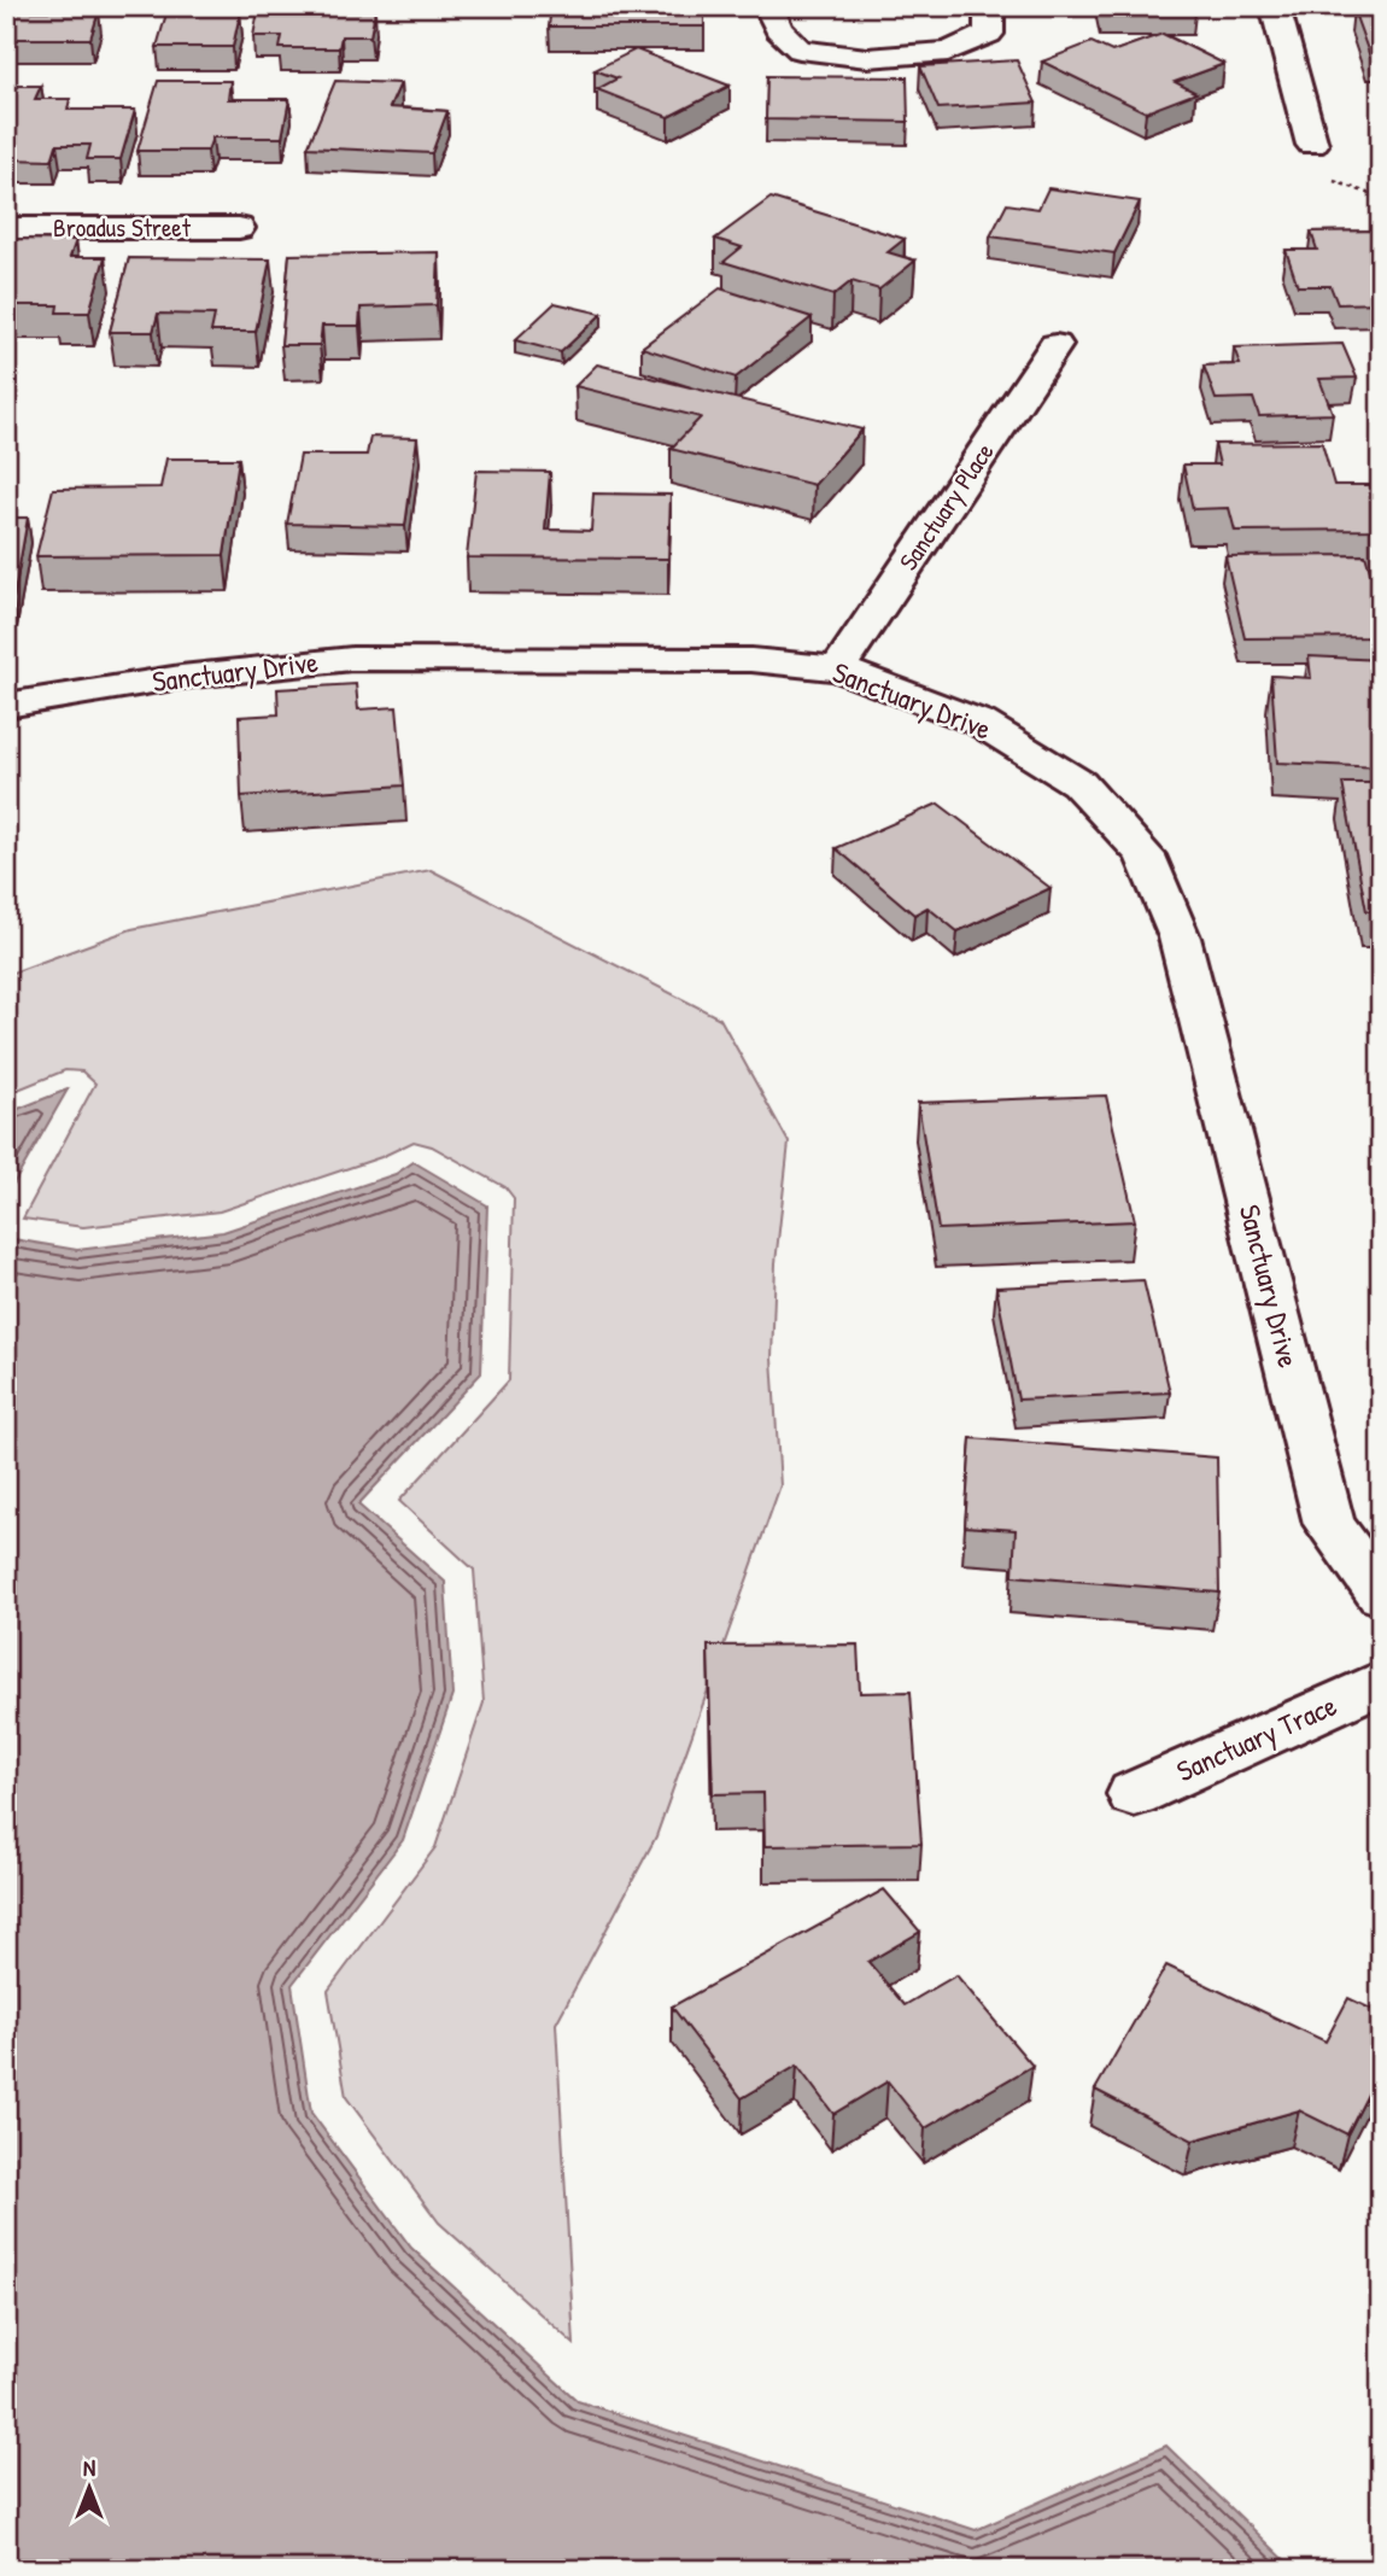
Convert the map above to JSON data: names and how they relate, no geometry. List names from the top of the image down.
{
  "streets": {
    "street": [
      "Broadus Street",
      "Sanctuary Place",
      "Sanctuary Drive",
      "Sanctuary Trace"
    ]
  },
  "crossings": [
    ["Sanctuary Place", "Sanctuary Drive"]
  ],
  "north": "top"
}
